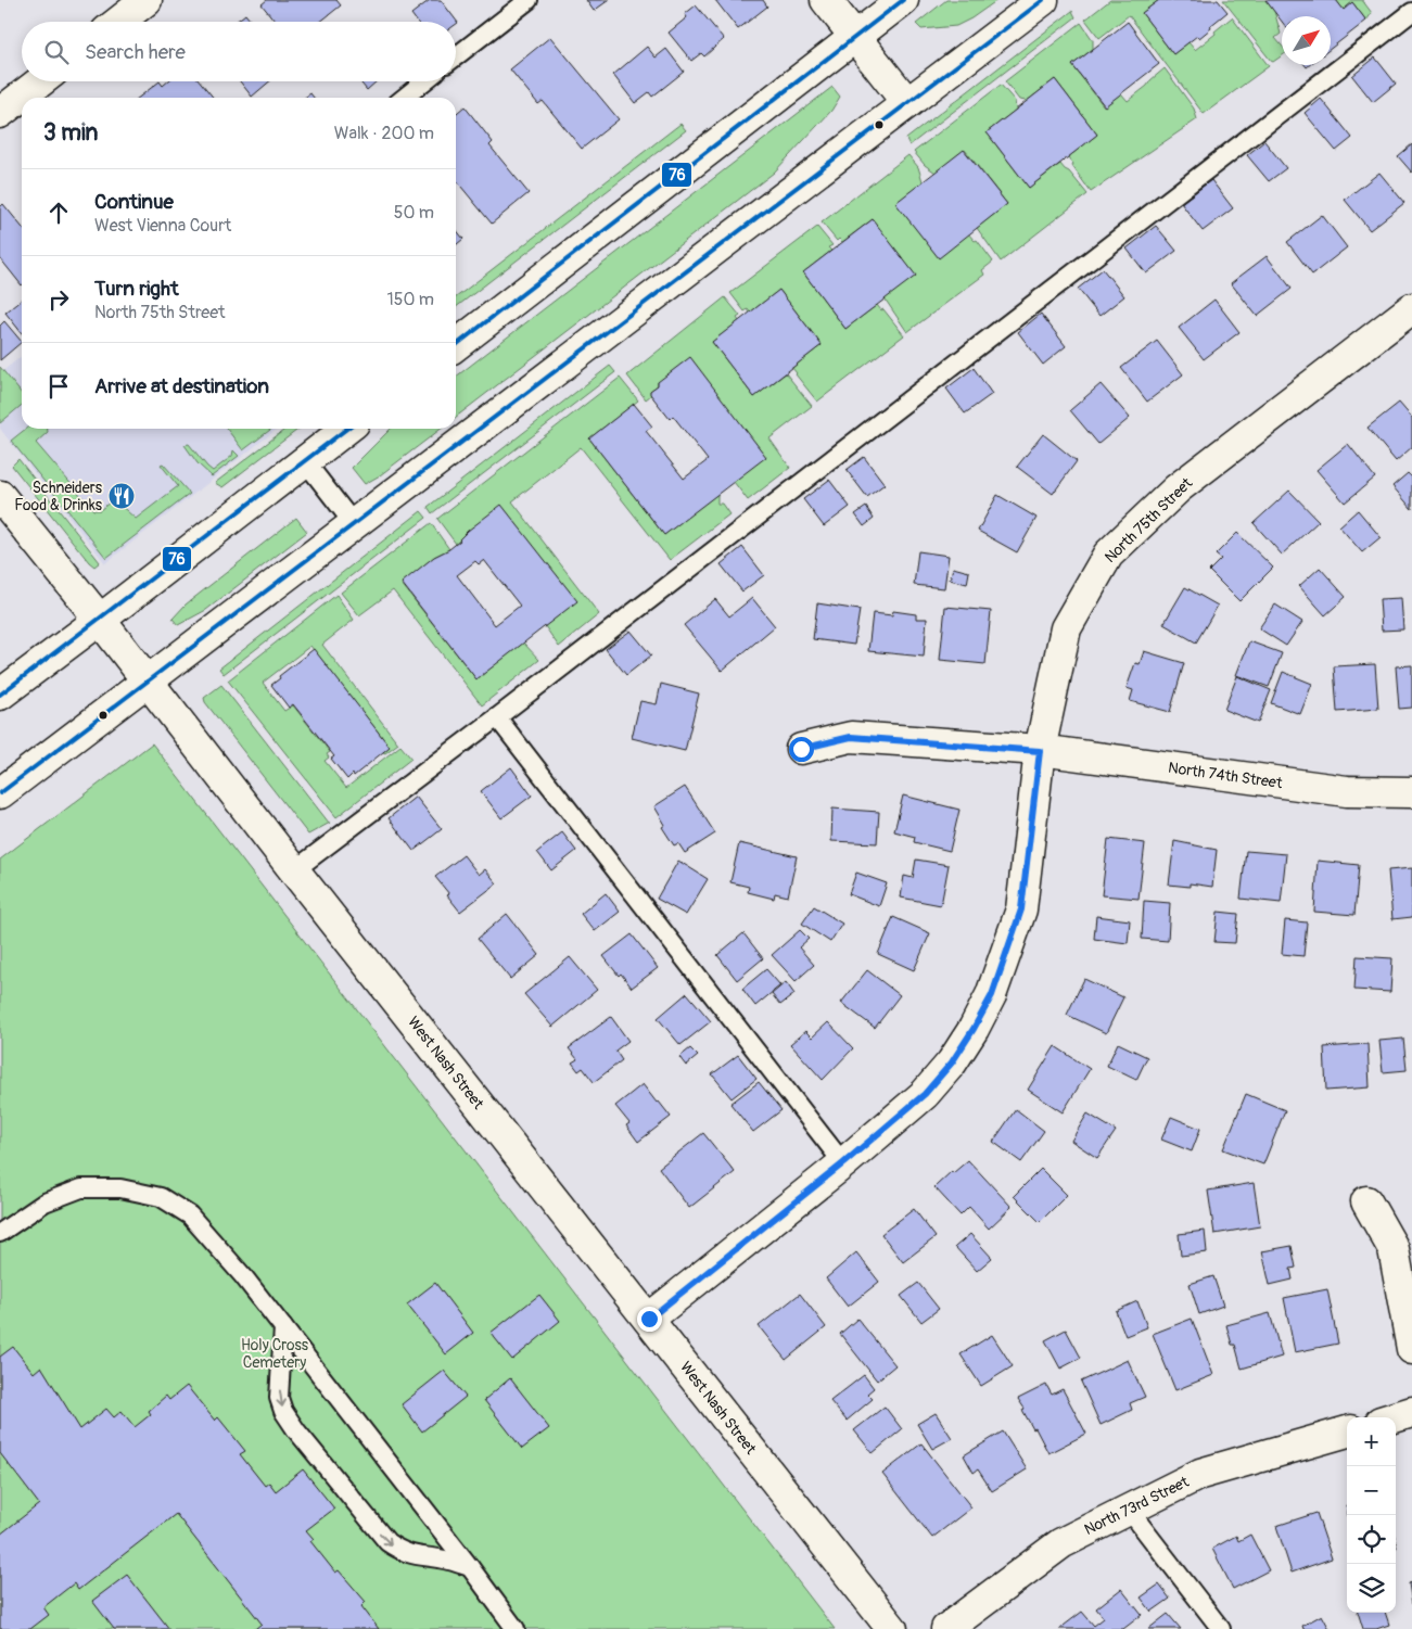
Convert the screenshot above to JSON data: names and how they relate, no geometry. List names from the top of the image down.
{
  "streets": {
    "street": [
      "North 75th Street",
      "North 74th Street",
      "West Nash Street",
      "North 73rd Street"
    ]
  },
  "crossings": [
    ["North 75th Street", "North 74th Street"],
    ["North 75th Street", "West Nash Street"]
  ],
  "parks": ["Holy Cross Cemetery"],
  "places": {
    "restaurant": ["Schneiders Food & Drinks"]
  },
  "lines": ["transit line 76"],
  "north": "top right",
  "page": {
    "search": "Search here",
    "heading": ["3 min", "Walk · 200 m"],
    "list": [
      ["Continue", "West Vienna Court", "50 m"],
      ["Turn right", "North 75th Street", "150 m"],
      "Arrive at destination"
    ],
    "map_buttons": ["+", "−"]
  }
}
